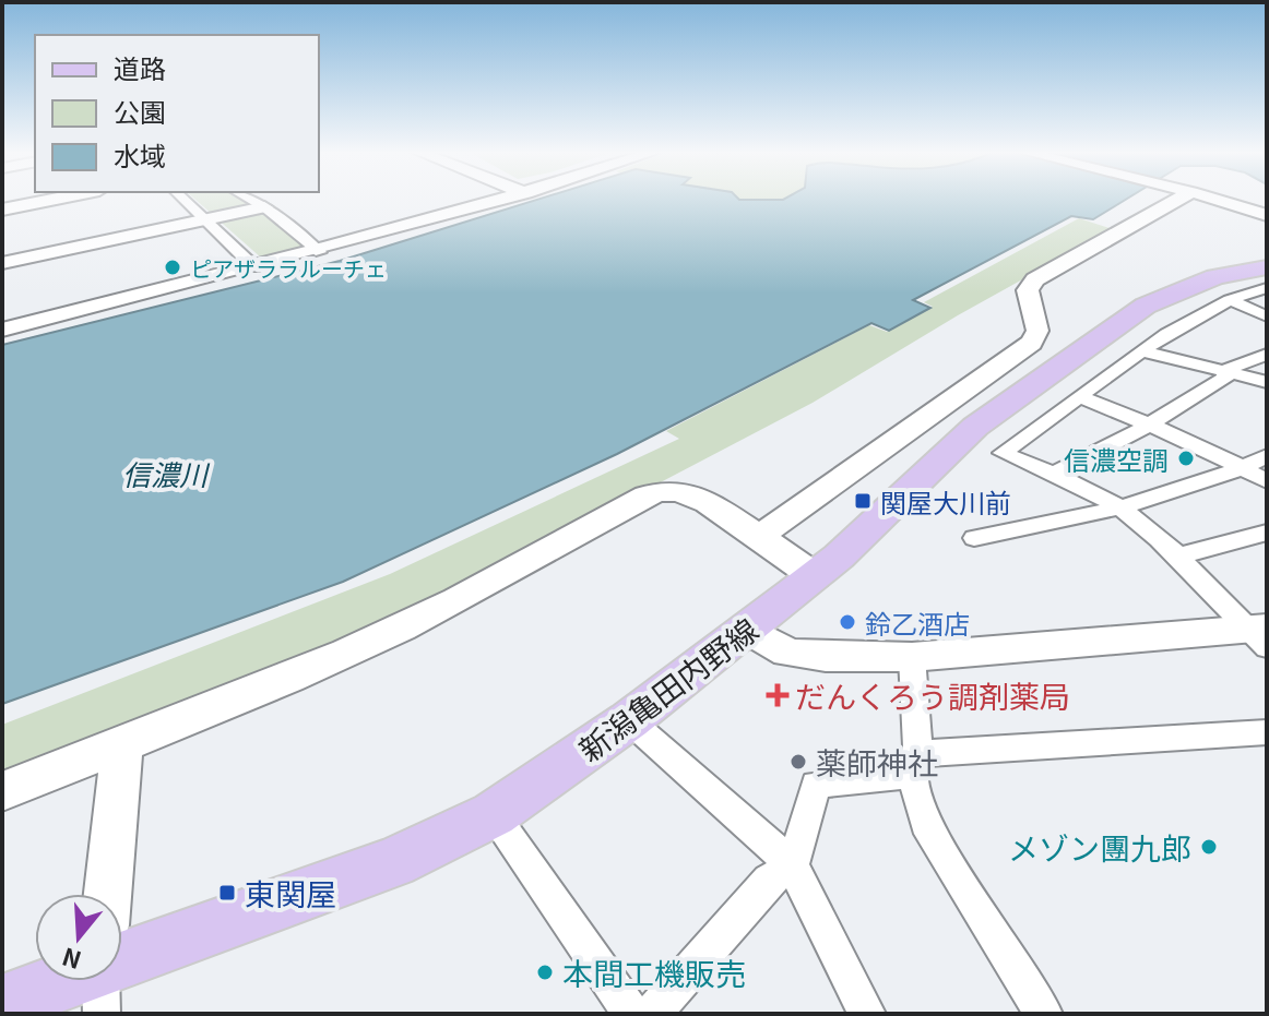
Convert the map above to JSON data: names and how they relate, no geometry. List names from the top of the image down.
{
  "streets": {
    "main road": ["新潟亀田内野線"]
  },
  "water": ["信濃川"],
  "places": {
    "other": [
      "ピアザララルーチェ",
      "信濃空調",
      "鈴乙酒店",
      "薬師神社",
      "メゾン團九郎",
      "本間工機販売"
    ],
    "transit": ["関屋大川前", "東関屋"],
    "health": ["だんくろう調剤薬局"]
  },
  "legend": ["道路", "公園", "水域"],
  "north": "bottom"
}
